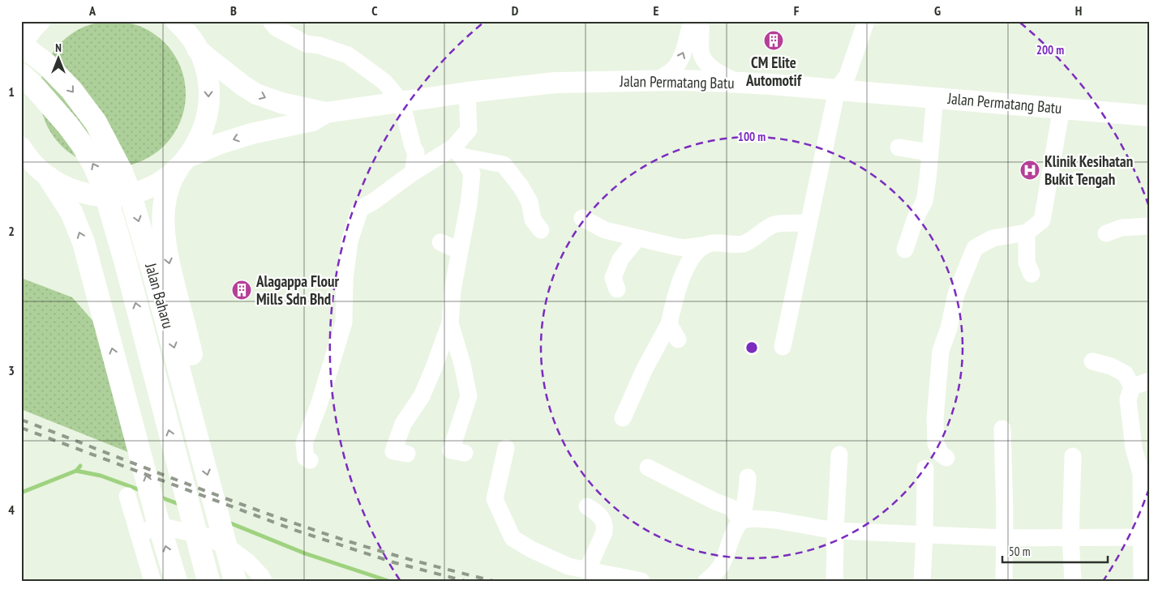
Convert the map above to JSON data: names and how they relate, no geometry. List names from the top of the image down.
{
  "streets": {
    "highway": ["Jalan Baharu"],
    "main road": ["Jalan Permatang Batu"]
  },
  "places": {
    "building": ["CM Elite Automotif", "Alagappa Flour Mills Sdn Bhd"],
    "hospital": ["Klinik Kesihatan Bukit Tengah"]
  },
  "scale_bar": "50 m",
  "north": "top",
  "grid": {
    "columns": [
      "A",
      "B",
      "C",
      "D",
      "E",
      "F",
      "G",
      "H"
    ],
    "rows": [
      "1",
      "2",
      "3",
      "4"
    ]
  },
  "rings": ["200 m", "100 m"]
}
